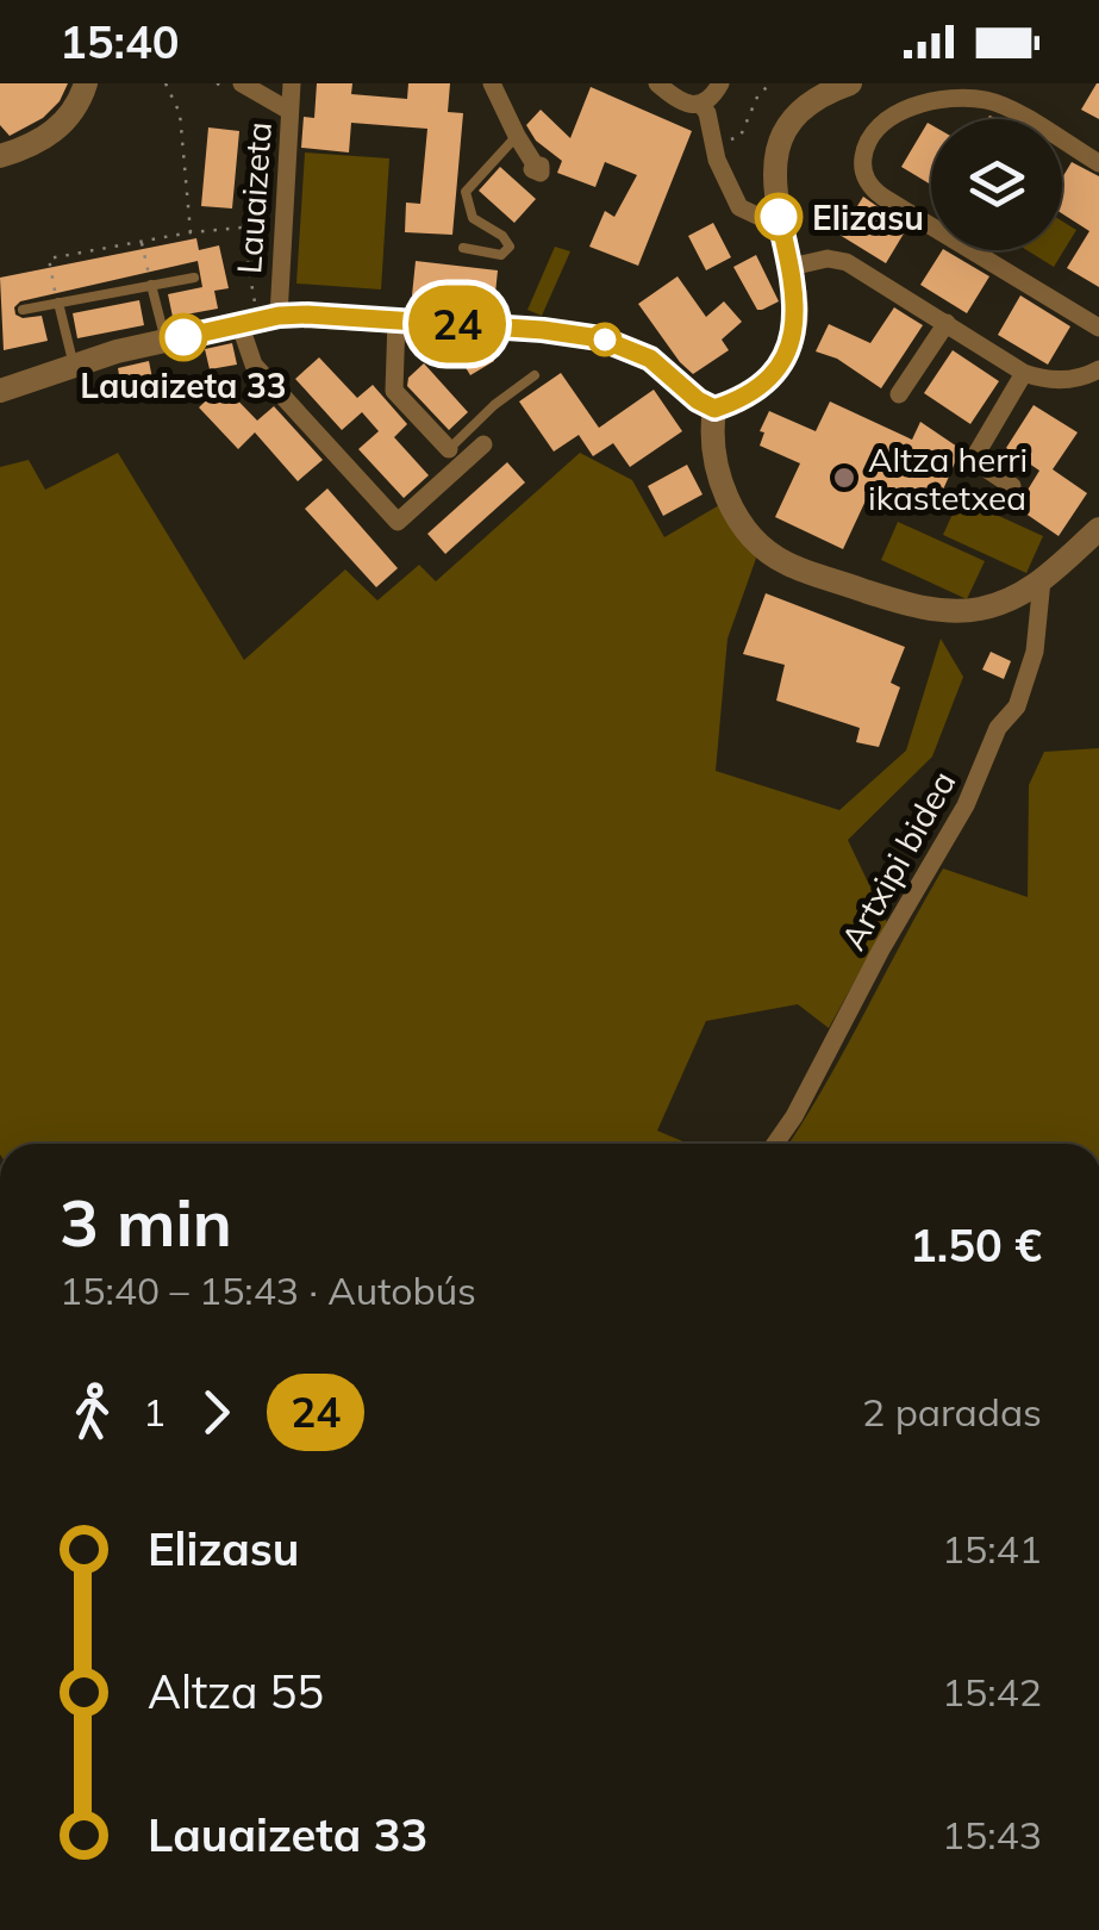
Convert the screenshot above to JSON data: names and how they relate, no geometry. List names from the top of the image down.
{
  "streets": {
    "street": ["Lauaizeta", "Artxipi bidea"]
  },
  "places": ["Elizasu", "Lauaizeta 33", "Altza herri ikastetxea"],
  "lines": ["bus line 24"],
  "page": {
    "status": "15:40",
    "on_map": "24",
    "heading": ["3 min", "15:40 – 15:43 · Autobús", "1.50 €"],
    "legs": ["1", "24", "2 paradas"],
    "list": [
      {
        "name": "Elizasu",
        "value": "15:41"
      },
      {
        "name": "Altza 55",
        "value": "15:42"
      },
      {
        "name": "Lauaizeta 33",
        "value": "15:43"
      }
    ]
  }
}
